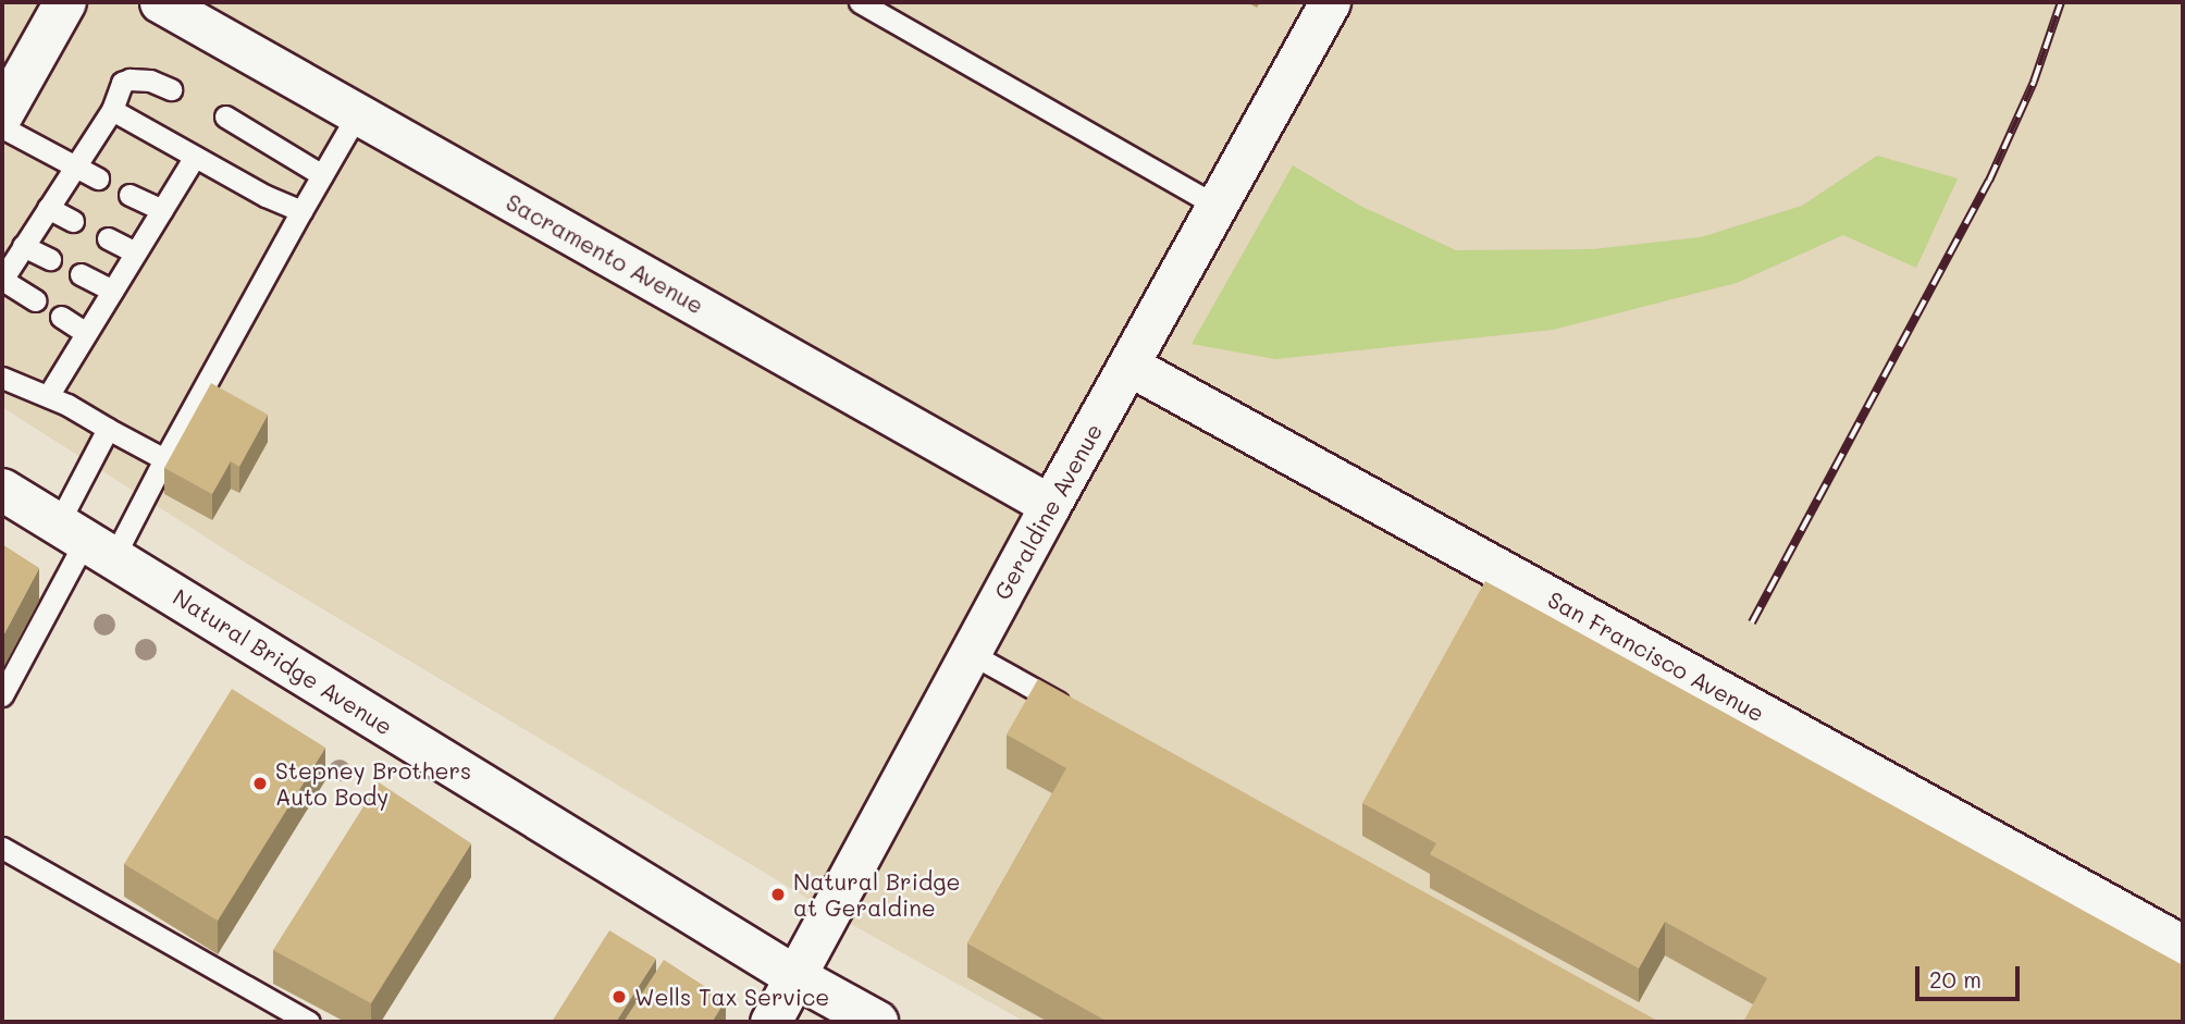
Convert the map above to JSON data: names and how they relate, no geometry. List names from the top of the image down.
{
  "streets": {
    "main road": ["Natural Bridge Avenue"],
    "street": ["Sacramento Avenue", "Geraldine Avenue", "San Francisco Avenue"]
  },
  "crossings": [
    ["Sacramento Avenue", "Geraldine Avenue"],
    ["Geraldine Avenue", "San Francisco Avenue"],
    ["Geraldine Avenue", "Natural Bridge Avenue"]
  ],
  "places": ["Stepney Brothers Auto Body", "Natural Bridge at Geraldine", "Wells Tax Service"],
  "scale_bar": "20 m"
}
